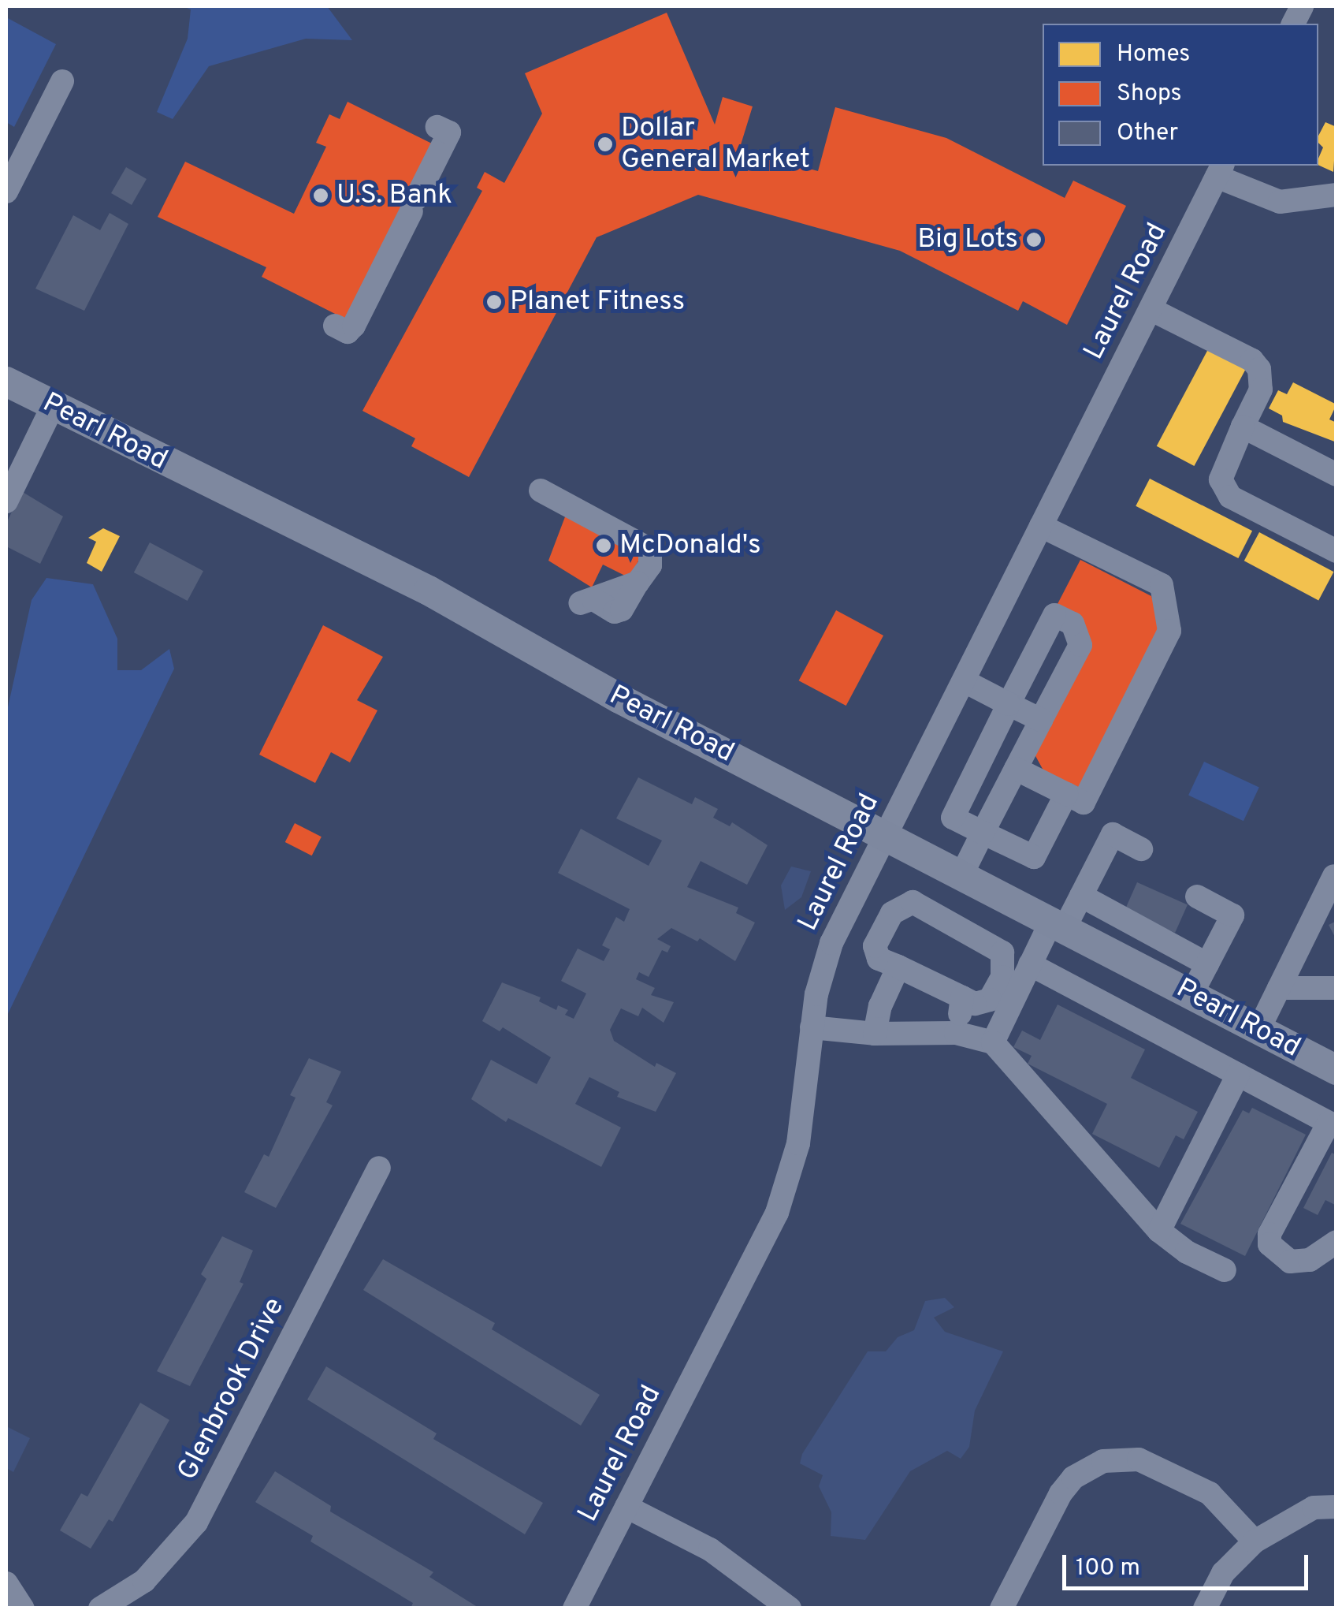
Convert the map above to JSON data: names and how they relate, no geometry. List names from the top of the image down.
{
  "streets": {
    "main road": ["Pearl Road"],
    "street": ["Laurel Road", "Glenbrook Drive"]
  },
  "crossings": [
    ["Laurel Road", "Pearl Road"]
  ],
  "places": [
    "Dollar General Market",
    "U.S. Bank",
    "Big Lots",
    "Planet Fitness",
    "McDonald's"
  ],
  "legend": ["Homes", "Shops", "Other"],
  "scale_bar": "100 m"
}
